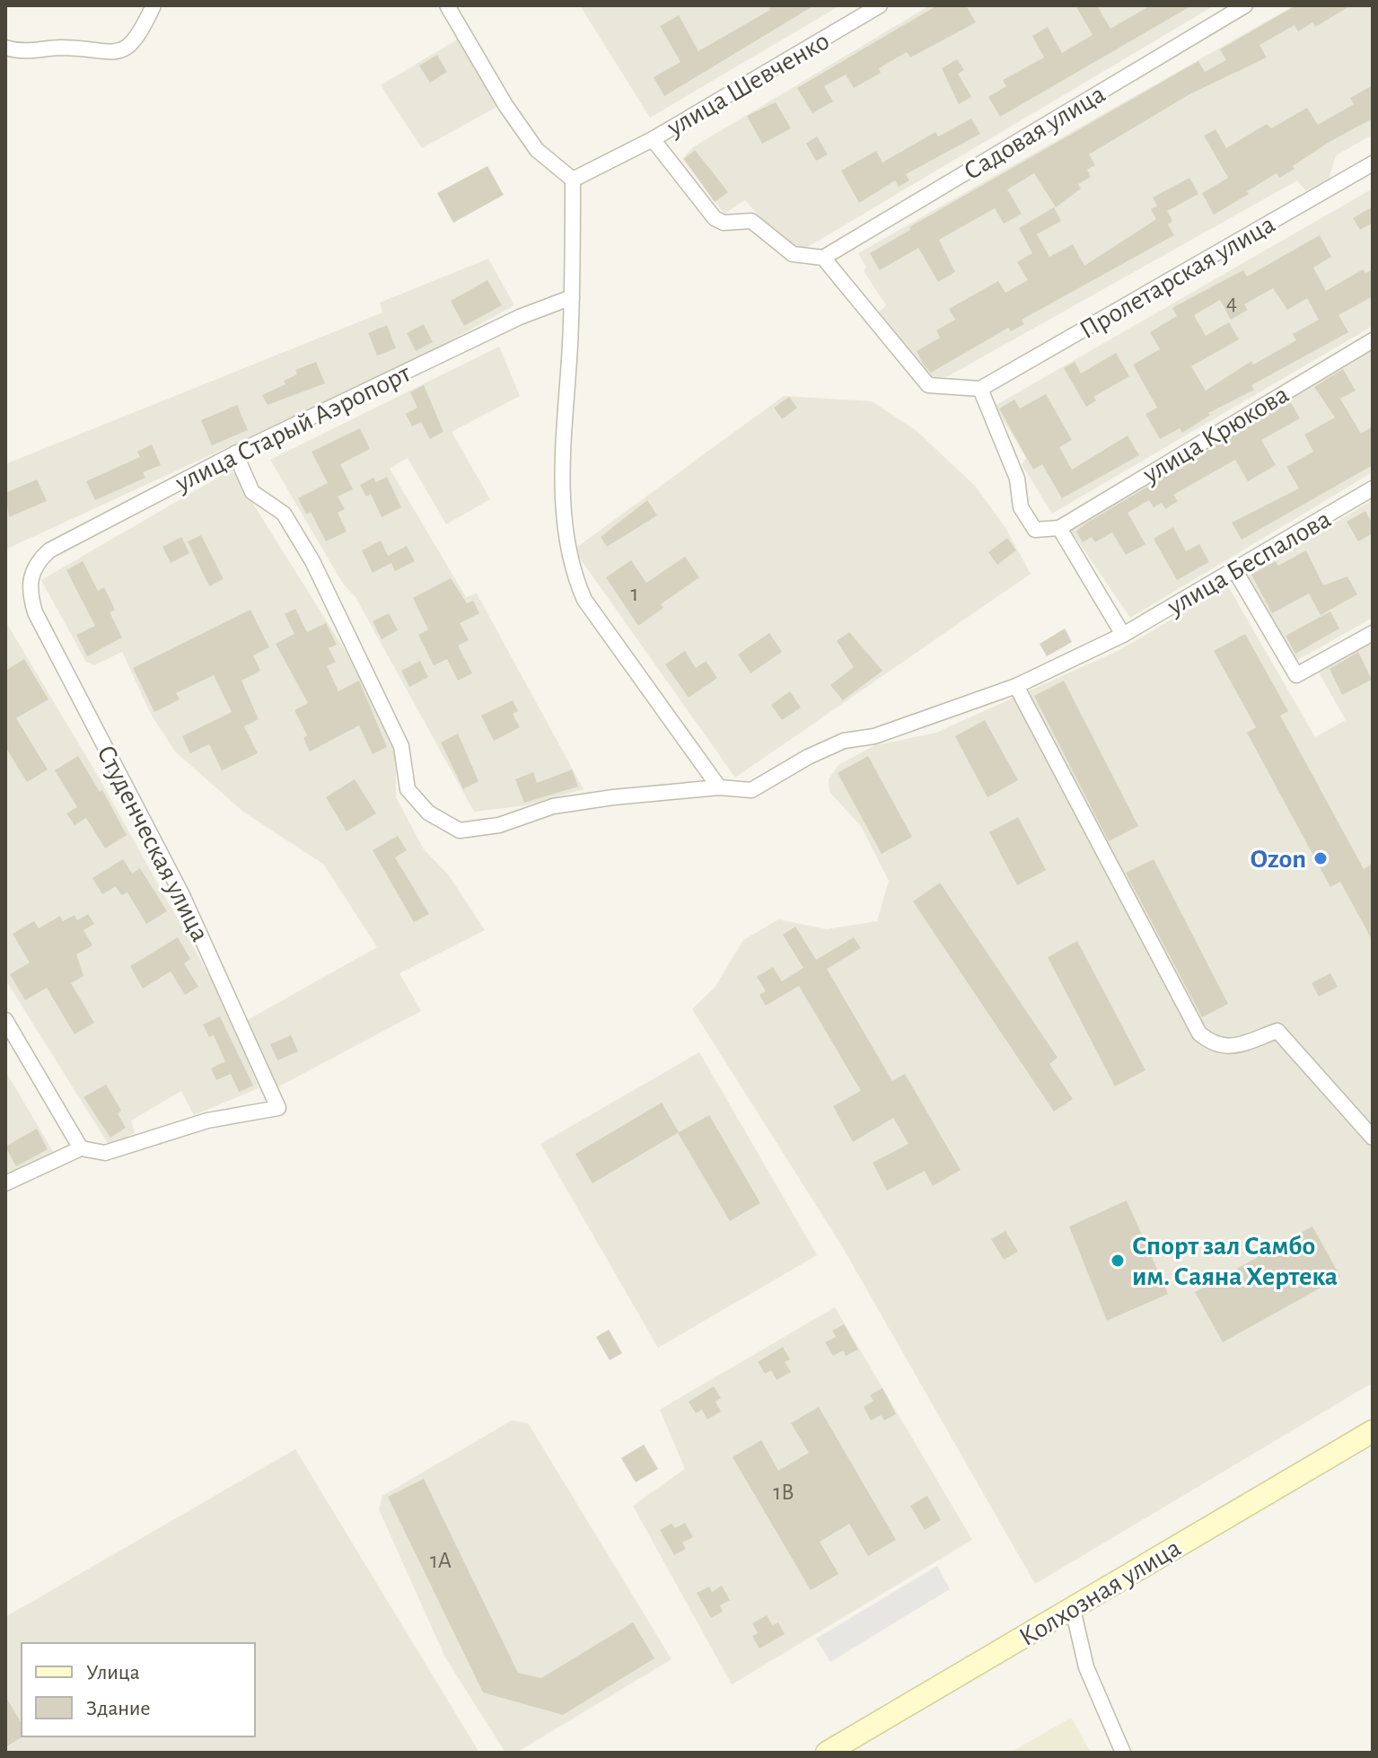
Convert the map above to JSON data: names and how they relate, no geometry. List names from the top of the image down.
{
  "streets": {
    "main road": ["Колхозная улица"],
    "street": [
      "улица Шевченко",
      "Садовая улица",
      "Пролетарская улица",
      "улица Старый Аэропорт",
      "улица Крюкова",
      "улица Беспалова",
      "Студенческая улица"
    ]
  },
  "crossings": [
    ["улица Старый Аэропорт", "улица Беспалова"],
    ["улица Старый Аэропорт", "Студенческая улица"]
  ],
  "places": ["Ozon", "Спорт зал Самбо им. Саяна Хертека"],
  "house_numbers": [
    "4",
    "1",
    "1В",
    "1А"
  ],
  "legend": ["Улица", "Здание"]
}
